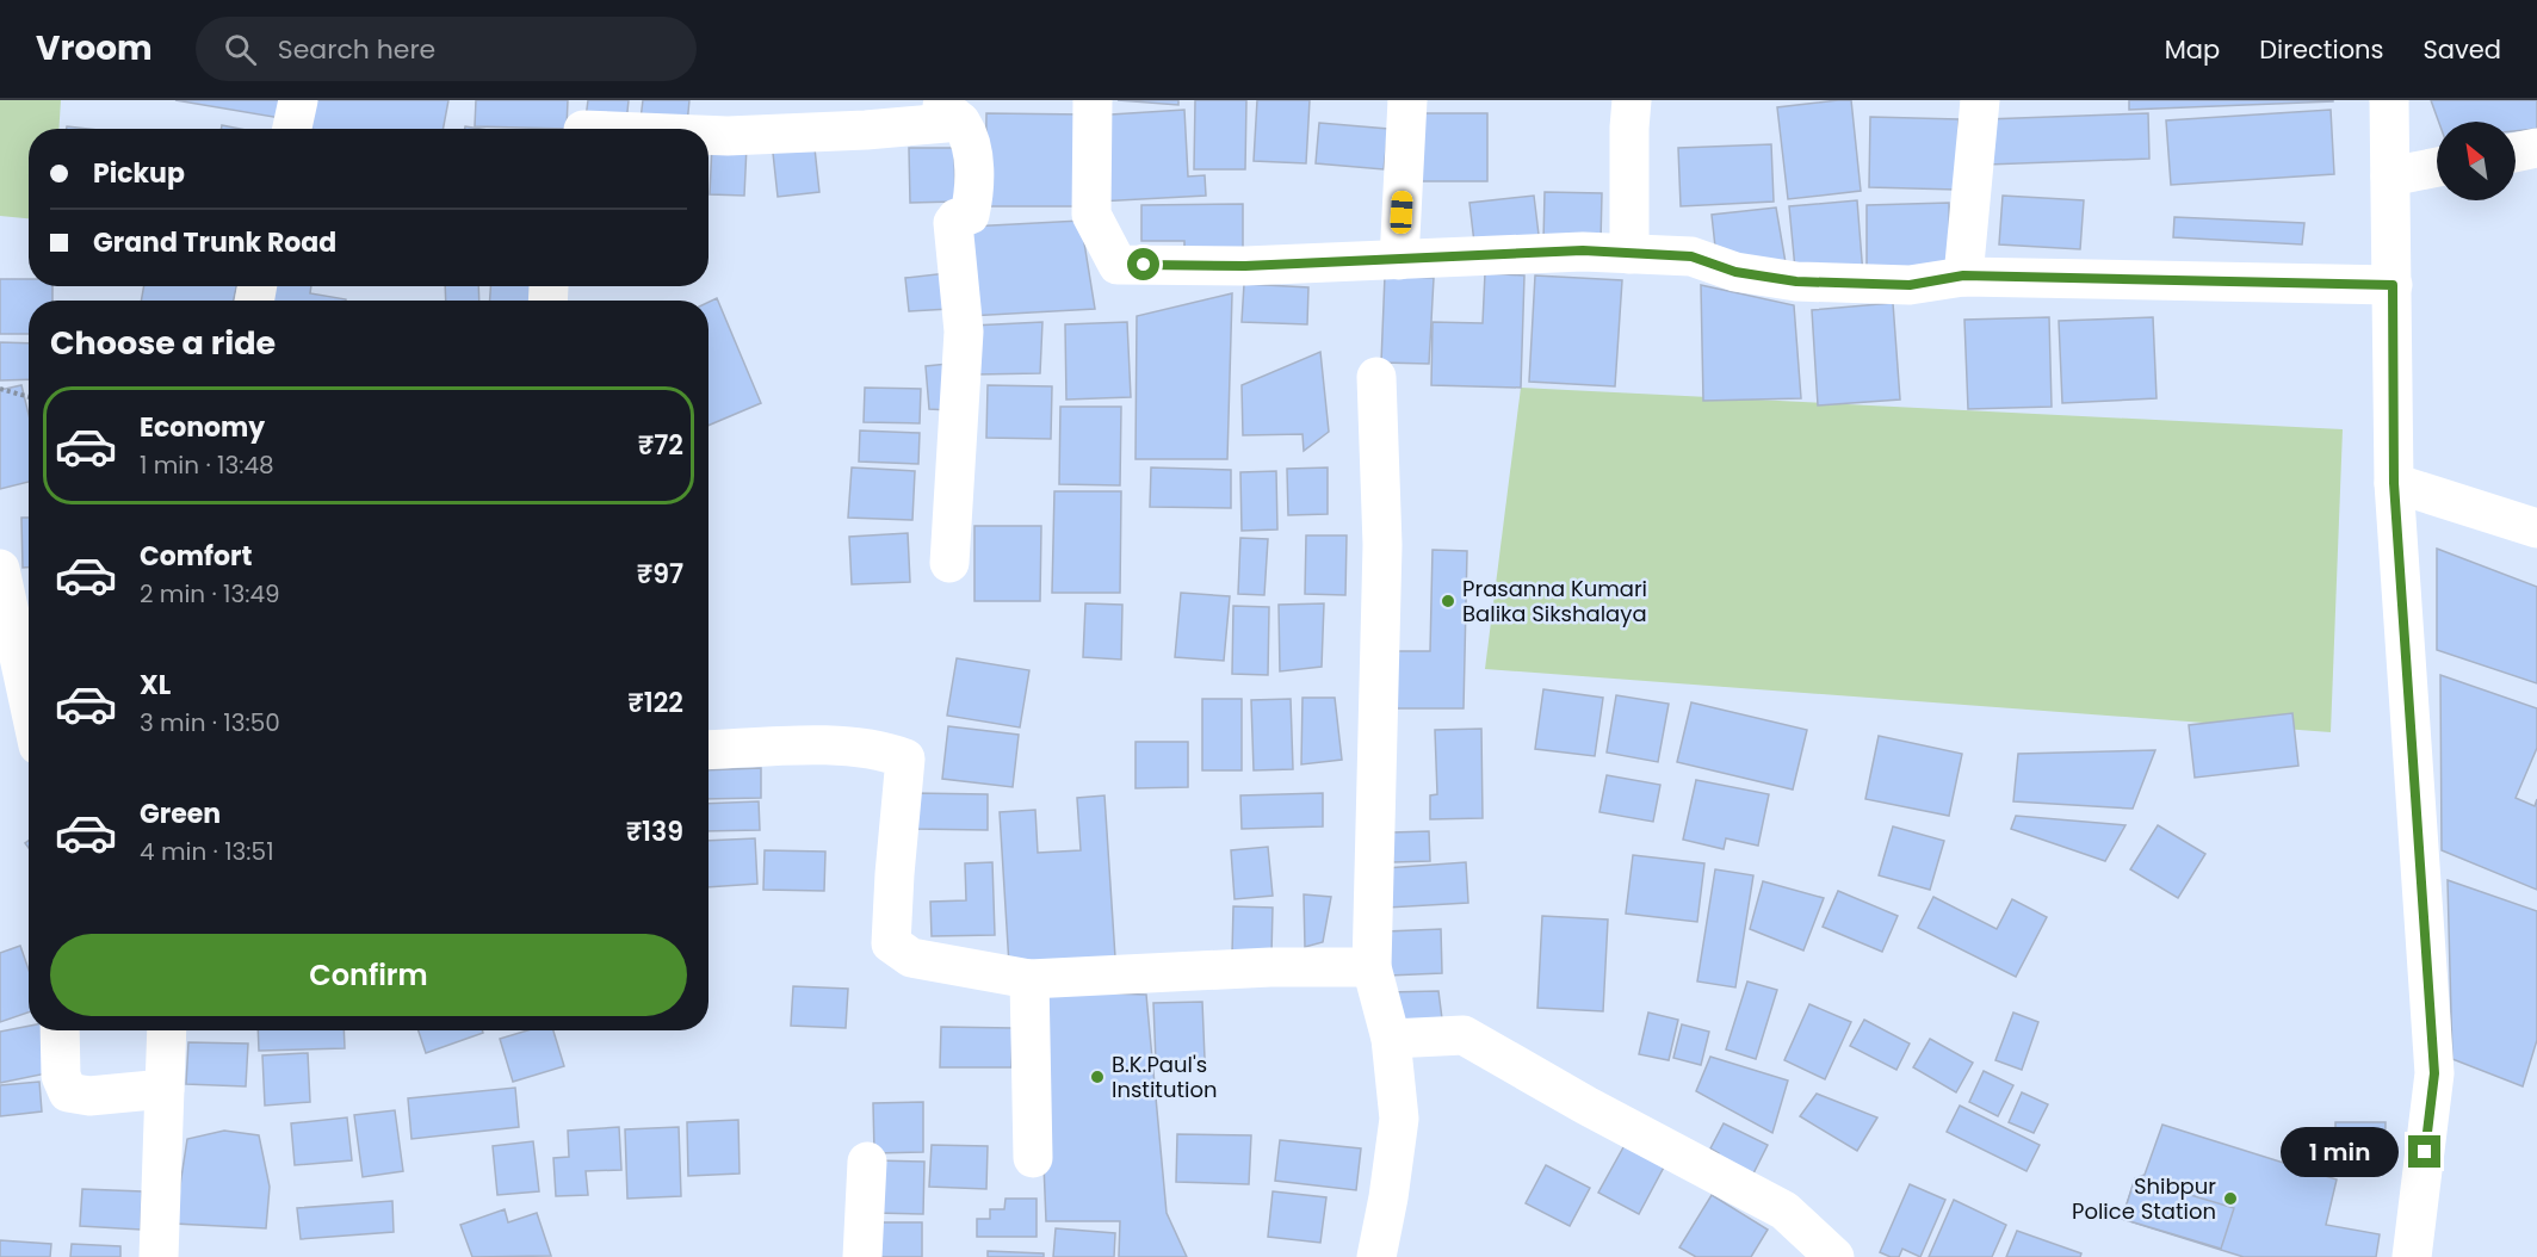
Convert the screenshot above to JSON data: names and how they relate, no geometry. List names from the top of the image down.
{
  "places": ["Prasanna Kumari Balika Sikshalaya", "B.K.Paul's Institution", "Shibpur Police Station"],
  "north": "top left",
  "page": {
    "header": "Vroom",
    "search": "Search here",
    "nav": ["Map", "Directions", "Saved"],
    "banner": ["Pickup", "Grand Trunk Road"],
    "heading": "Choose a ride",
    "list": [
      {
        "name": "Economy",
        "note": "1 min · 13:48",
        "value": "₹72"
      },
      {
        "name": "Comfort",
        "note": "2 min · 13:49",
        "value": "₹97"
      },
      {
        "name": "XL",
        "note": "3 min · 13:50",
        "value": "₹122"
      },
      {
        "name": "Green",
        "note": "4 min · 13:51",
        "value": "₹139"
      }
    ],
    "buttons": "Confirm",
    "bubble": "1 min"
  }
}
